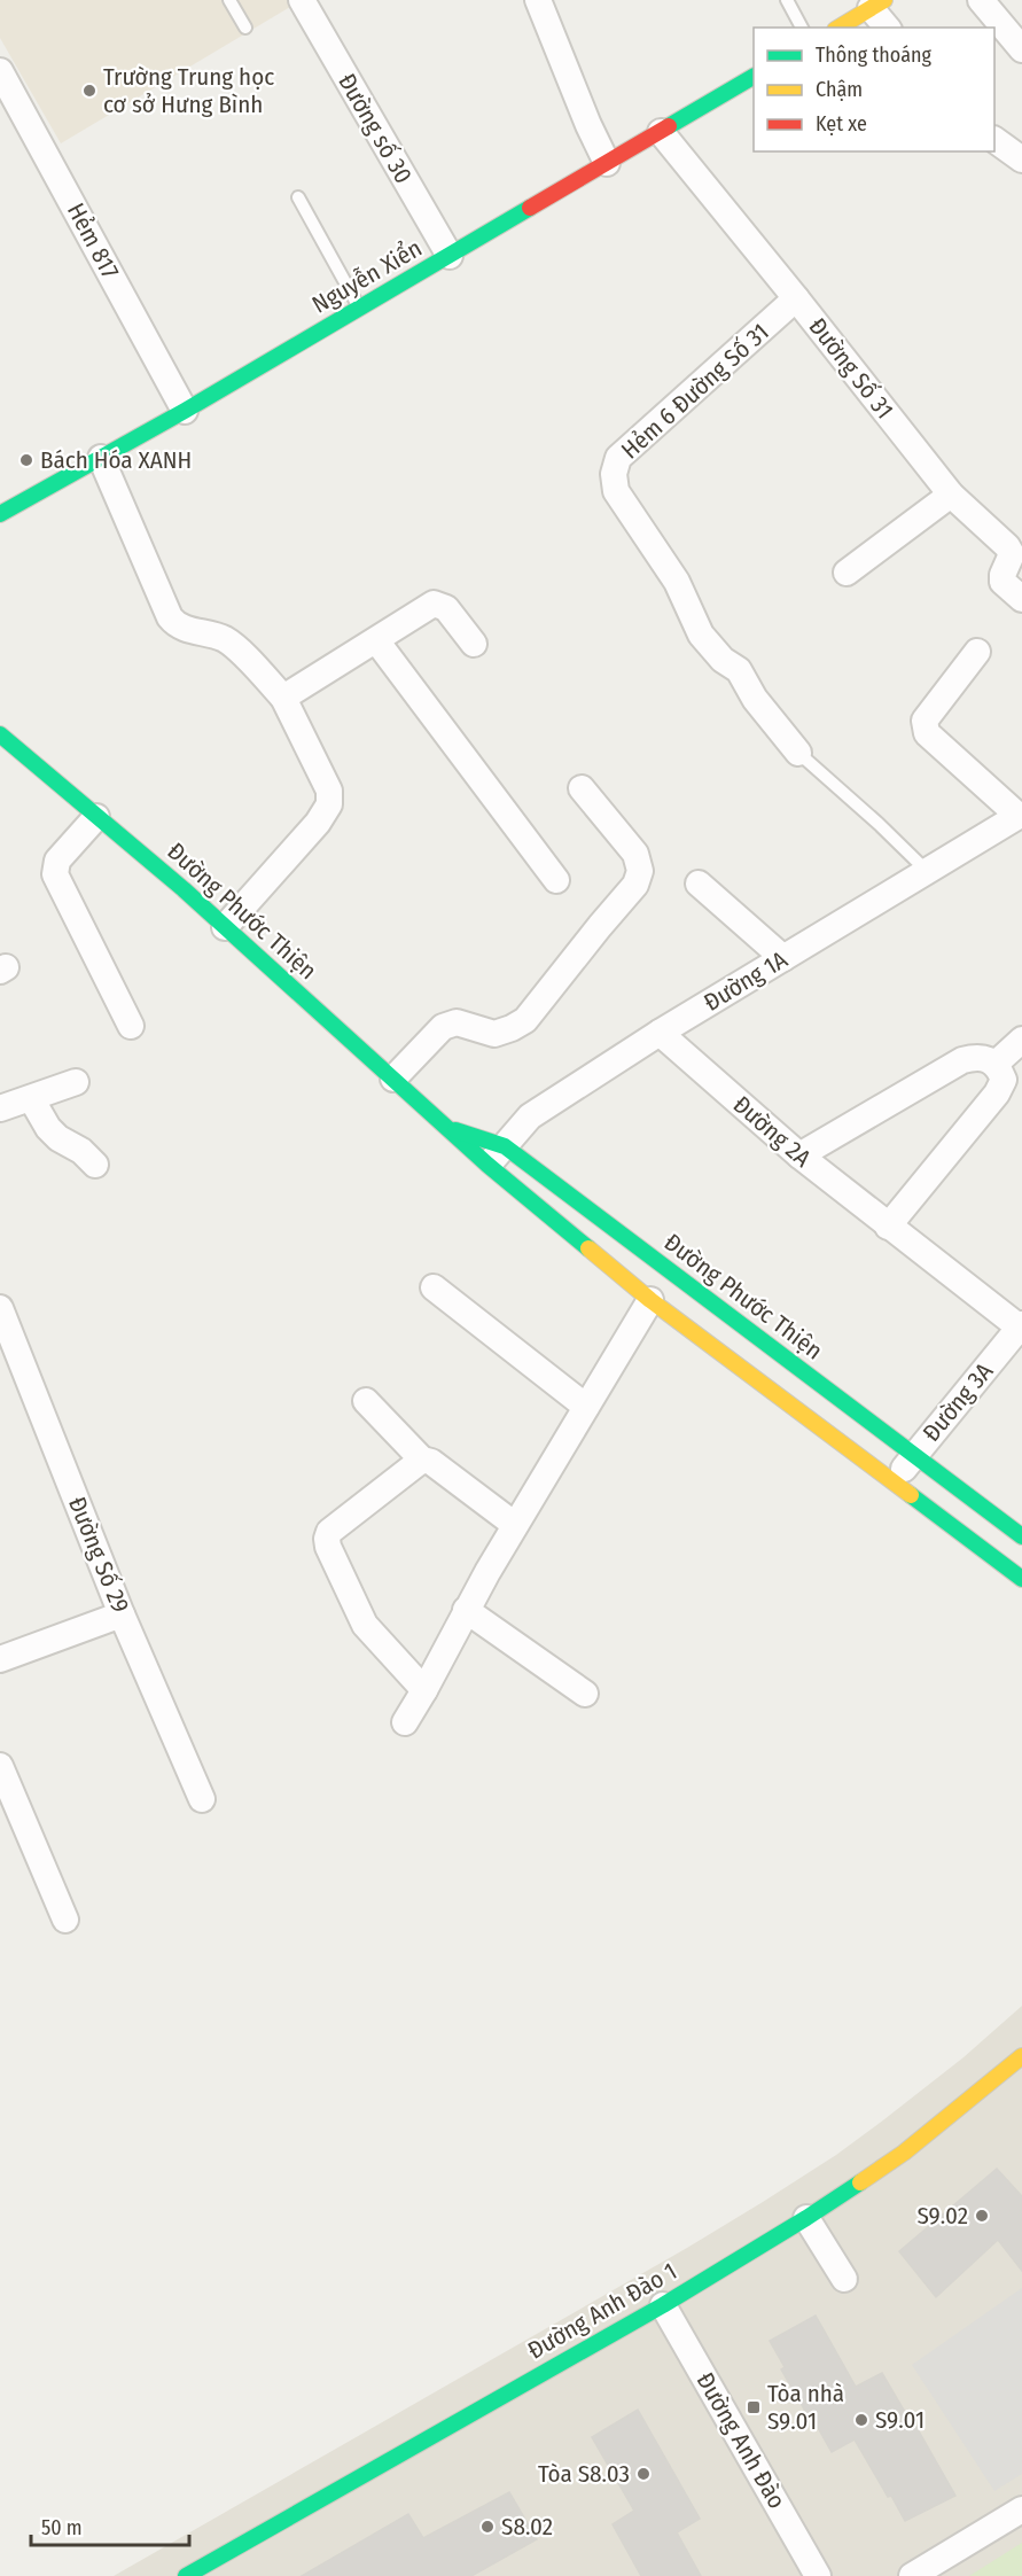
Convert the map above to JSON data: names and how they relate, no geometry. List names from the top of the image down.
{
  "streets": {
    "street": [
      "Đường số 30",
      "Hẻm 817",
      "Nguyễn Xiển",
      "Đường Số 31",
      "Hẻm 6 Đường Số 31",
      "Đường Phước Thiện",
      "Đường 1A",
      "Đường 2A",
      "Đường 3A",
      "Đường Số 29",
      "Đường Anh Đào 1",
      "Đường Anh Đào"
    ]
  },
  "crossings": [
    ["Đường số 30", "Nguyễn Xiển"],
    ["Hẻm 817", "Nguyễn Xiển"],
    ["Nguyễn Xiển", "Đường Số 31"],
    ["Đường Số 31", "Hẻm 6 Đường Số 31"],
    ["Hẻm 6 Đường Số 31", "Đường 1A"],
    ["Đường Phước Thiện", "Đường 1A"],
    ["Đường Phước Thiện", "Đường 3A"],
    ["Đường 1A", "Đường 2A"],
    ["Đường 2A", "Đường 3A"],
    ["Đường Anh Đào 1", "Đường Anh Đào"]
  ],
  "places": {
    "other": [
      "Trường Trung học cơ sở Hưng Bình",
      "Bách Hóa XANH",
      "S9.02",
      "S9.01",
      "Tòa S8.03",
      "S8.02"
    ],
    "transit": ["Tòa nhà S9.01"]
  },
  "legend": ["Thông thoáng", "Chậm", "Kẹt xe"],
  "scale_bar": "50 m"
}
